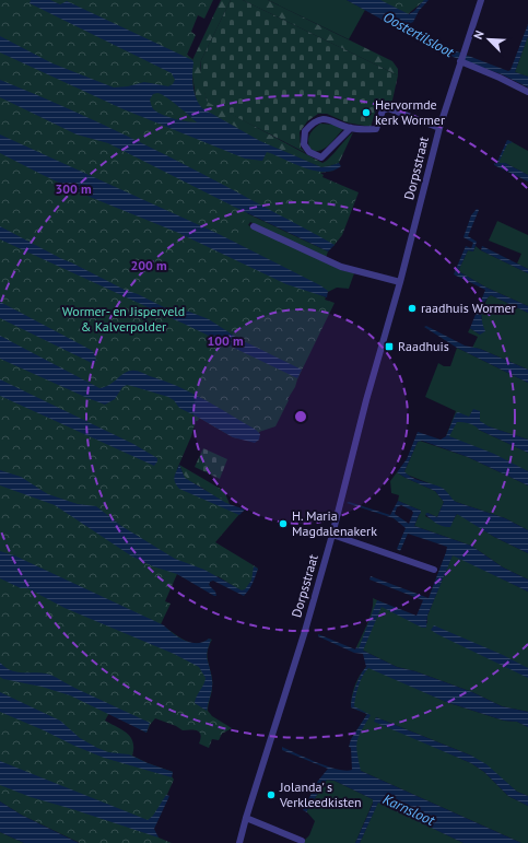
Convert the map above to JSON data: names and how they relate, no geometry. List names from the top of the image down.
{
  "streets": {
    "street": ["Dorpsstraat"]
  },
  "water": ["Oostertilsloot", "Karnsloot"],
  "parks": ["Wormer- en Jisperveld & Kalverpolder"],
  "places": {
    "other": [
      "Hervormde kerk Wormer",
      "raadhuis Wormer",
      "H. Maria Magdalenakerk",
      "Jolanda' s Verkleedkisten"
    ],
    "transit": ["Raadhuis"]
  },
  "north": "top left",
  "rings": ["300 m", "200 m", "100 m"]
}
